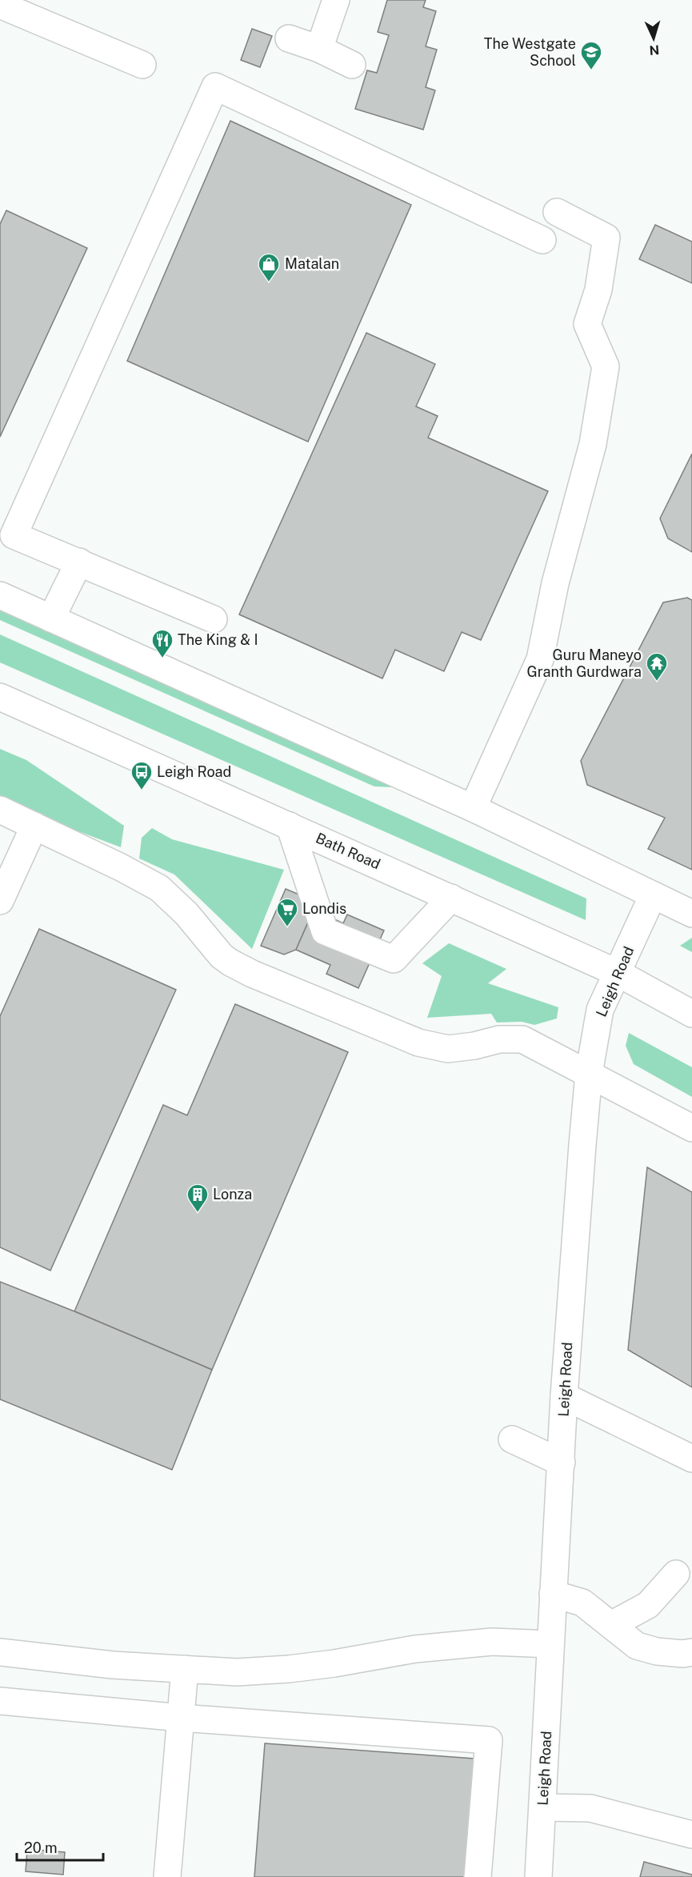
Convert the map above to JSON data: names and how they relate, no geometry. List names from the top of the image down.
{
  "streets": {
    "street": ["Bath Road", "Leigh Road"]
  },
  "crossings": [
    ["Bath Road", "Leigh Road"]
  ],
  "places": {
    "school or university": ["The Westgate School"],
    "shop": ["Matalan"],
    "restaurant": ["The King & I"],
    "temple": ["Guru Maneyo Granth Gurdwara"],
    "bus stop": ["Leigh Road"],
    "supermarket": ["Londis"],
    "building": ["Lonza"]
  },
  "scale_bar": "20 m",
  "north": "bottom"
}
